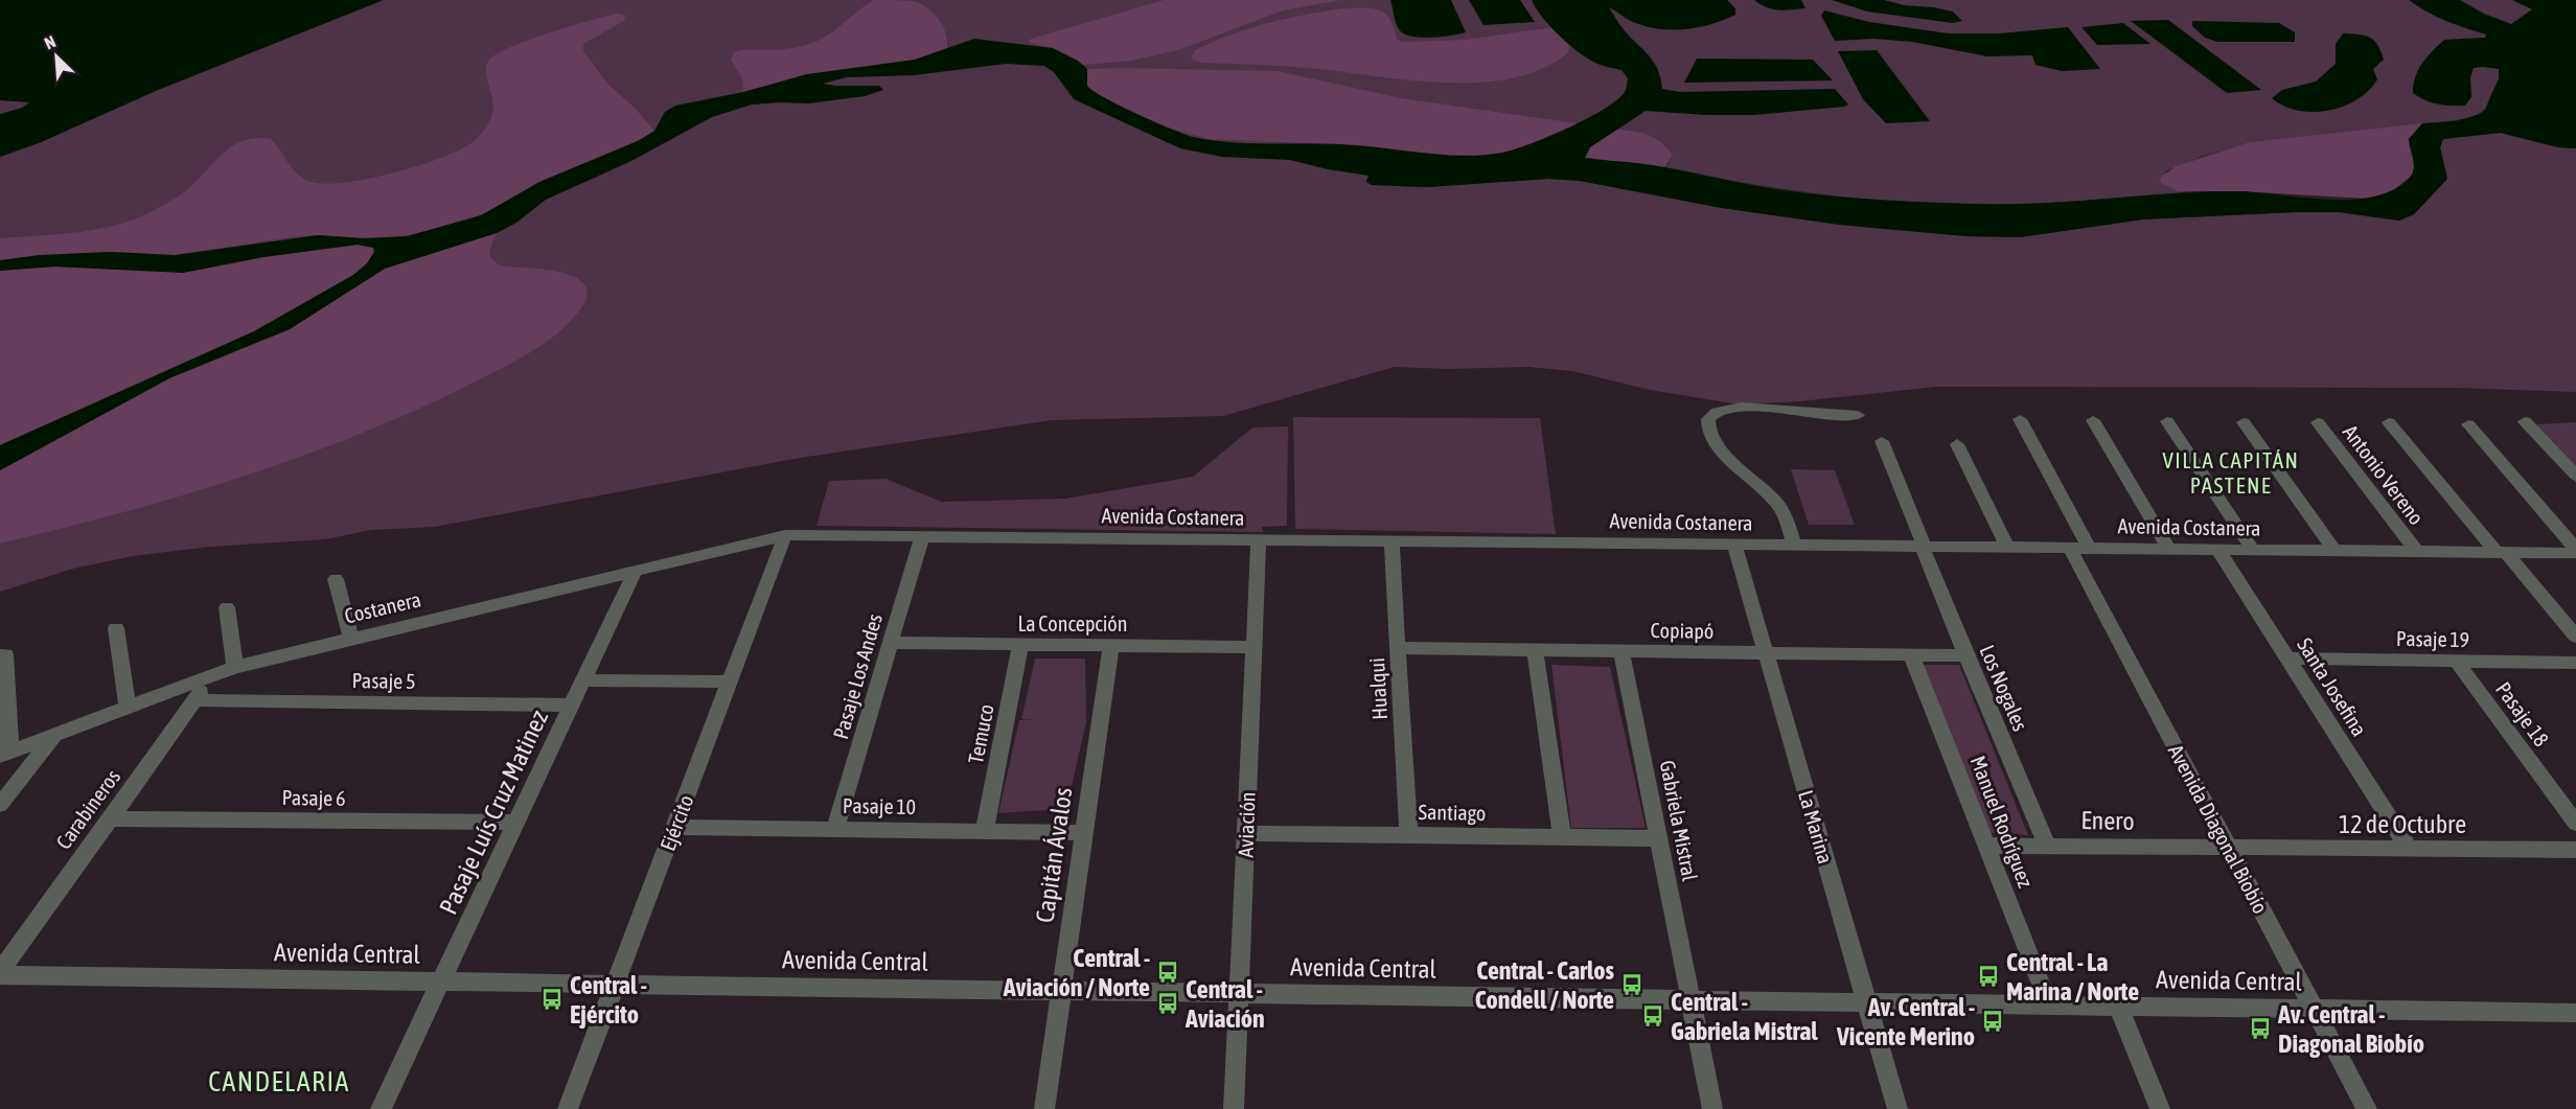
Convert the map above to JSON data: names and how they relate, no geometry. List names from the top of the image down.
{
  "streets": {
    "street": [
      "Antonio Vereno",
      "Avenida Costanera",
      "Costanera",
      "La Concepción",
      "Copiapó",
      "Pasaje 19",
      "Pasaje Los Andes",
      "Pasaje 5",
      "Santa Josefina",
      "Los Nogales",
      "Hualqui",
      "Pasaje 18",
      "Temuco",
      "Pasaje 6",
      "Pasaje 10",
      "Carabineros",
      "Pasaje Luís Cruz Matinez",
      "Santiago",
      "Gabriela Mistral",
      "Enero",
      "Manuel Rodríguez",
      "Ejército",
      "12 de Octubre",
      "Aviación",
      "La Marina",
      "Avenida Diagonal Biobío",
      "Capitán Ávalos",
      "Avenida Central"
    ]
  },
  "crossings": [
    ["Antonio Vereno", "Avenida Costanera"],
    ["Avenida Costanera", "Costanera"],
    ["Avenida Costanera", "Pasaje Los Andes"],
    ["Avenida Costanera", "Santa Josefina"],
    ["Avenida Costanera", "Los Nogales"],
    ["Avenida Costanera", "Hualqui"],
    ["Avenida Costanera", "Ejército"],
    ["Avenida Costanera", "Aviación"],
    ["Avenida Costanera", "La Marina"],
    ["Avenida Costanera", "Avenida Diagonal Biobío"],
    ["Costanera", "Carabineros"],
    ["Costanera", "Pasaje Luís Cruz Matinez"],
    ["Costanera", "Ejército"],
    ["La Concepción", "Pasaje Los Andes"],
    ["La Concepción", "Temuco"],
    ["La Concepción", "Aviación"],
    ["La Concepción", "Capitán Ávalos"],
    ["Copiapó", "Los Nogales"],
    ["Copiapó", "Hualqui"],
    ["Copiapó", "Gabriela Mistral"],
    ["Copiapó", "Manuel Rodríguez"],
    ["Copiapó", "La Marina"],
    ["Pasaje 19", "Santa Josefina"],
    ["Pasaje 19", "Pasaje 18"],
    ["Pasaje Los Andes", "Pasaje 10"],
    ["Pasaje 5", "Carabineros"],
    ["Pasaje 5", "Pasaje Luís Cruz Matinez"],
    ["Santa Josefina", "12 de Octubre"],
    ["Los Nogales", "Enero"],
    ["Hualqui", "Santiago"],
    ["Temuco", "Pasaje 10"],
    ["Pasaje 6", "Carabineros"],
    ["Pasaje 6", "Pasaje Luís Cruz Matinez"],
    ["Pasaje 10", "Ejército"],
    ["Pasaje 10", "Capitán Ávalos"],
    ["Carabineros", "Avenida Central"],
    ["Pasaje Luís Cruz Matinez", "Avenida Central"],
    ["Santiago", "Gabriela Mistral"],
    ["Santiago", "Aviación"],
    ["Gabriela Mistral", "Avenida Central"],
    ["Enero", "Manuel Rodríguez"],
    ["Enero", "12 de Octubre"],
    ["Enero", "Avenida Diagonal Biobío"],
    ["Manuel Rodríguez", "Avenida Central"],
    ["Ejército", "Avenida Central"],
    ["12 de Octubre", "Avenida Diagonal Biobío"],
    ["Aviación", "Avenida Central"],
    ["La Marina", "Avenida Central"],
    ["Avenida Diagonal Biobío", "Avenida Central"],
    ["Capitán Ávalos", "Avenida Central"]
  ],
  "districts": ["VILLA CAPITÁN PASTENE", "CANDELARIA"],
  "places": {
    "bus stop": [
      "Central - Aviación / Norte",
      "Central - La Marina / Norte",
      "Central - Carlos Condell / Norte",
      "Central - Ejército",
      "Central - Aviación",
      "Central - Gabriela Mistral",
      "Av. Central - Vicente Merino",
      "Av. Central - Diagonal Biobío"
    ]
  },
  "north": "top left"
}
